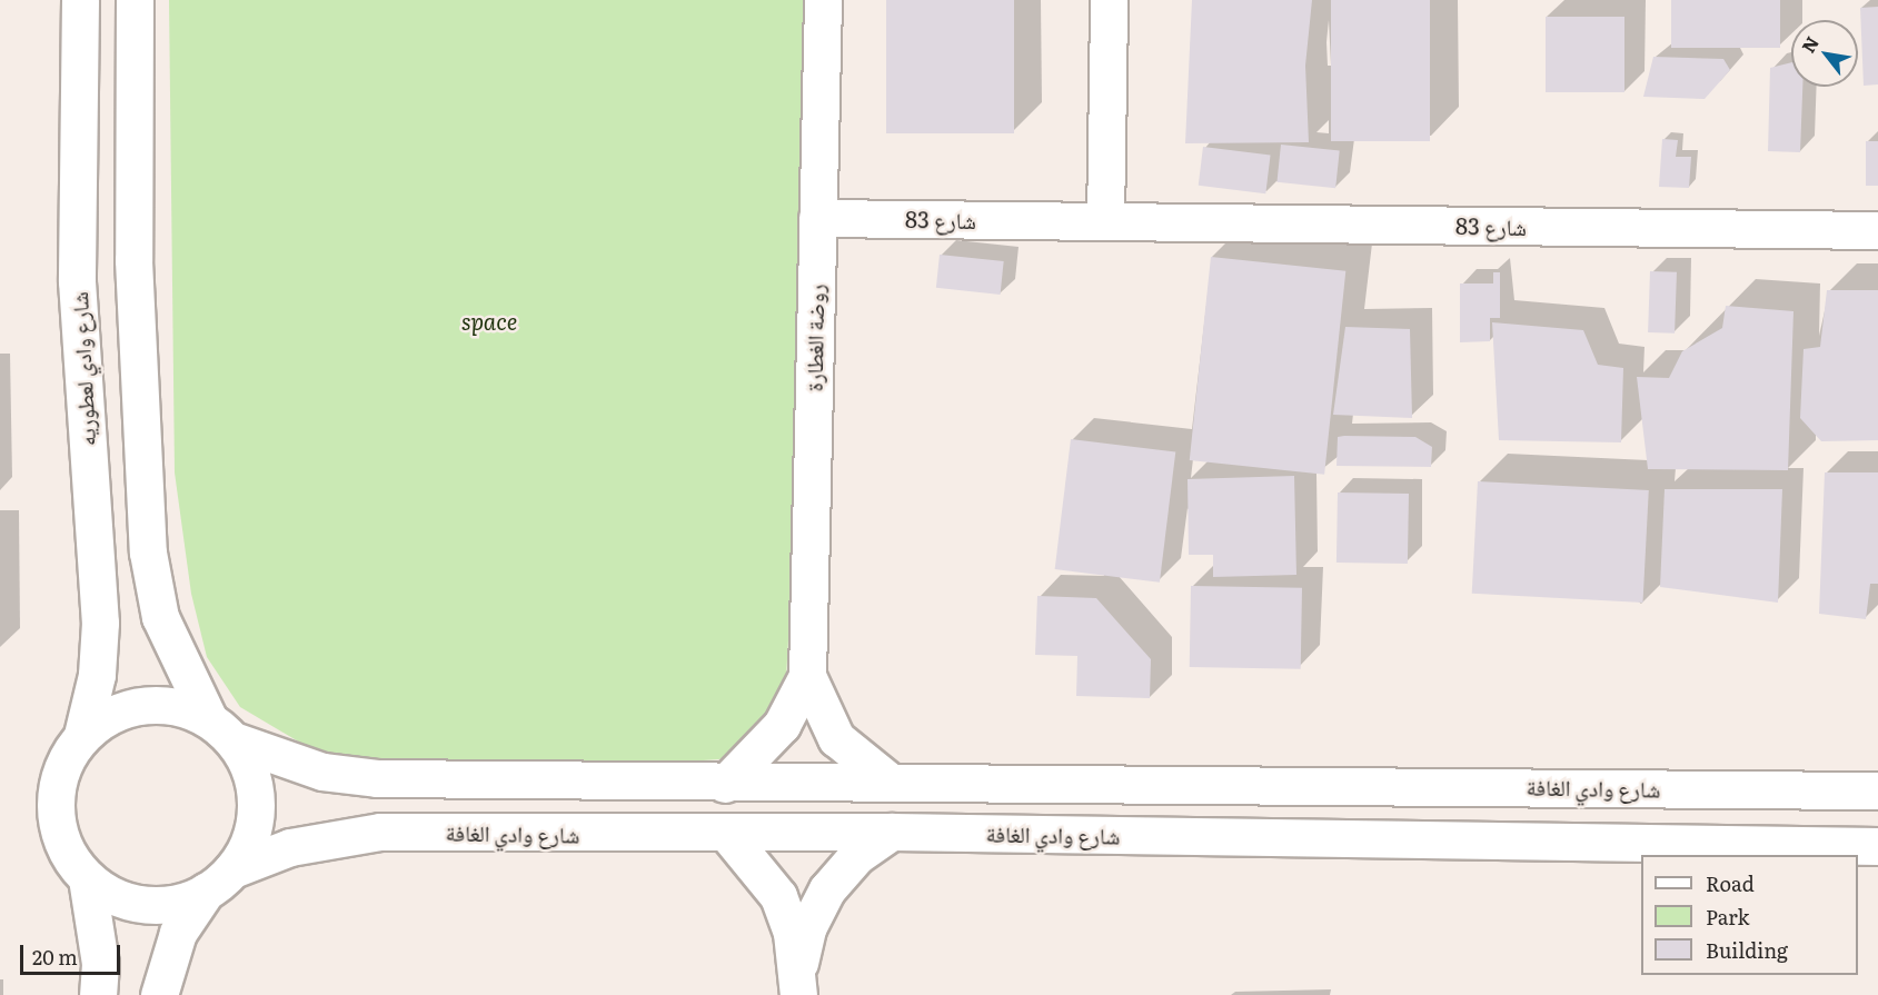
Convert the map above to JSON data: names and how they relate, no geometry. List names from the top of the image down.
{
  "streets": {
    "street": [
      "شارع 83",
      "روضة الغطارة",
      "شارع وادي لعطوريه",
      "شارع وادي الغافة"
    ]
  },
  "crossings": [
    ["شارع 83", "روضة الغطارة"],
    ["روضة الغطارة", "شارع وادي الغافة"],
    ["شارع وادي لعطوريه", "شارع وادي الغافة"]
  ],
  "parks": ["space"],
  "legend": ["Road", "Park", "Building"],
  "scale_bar": "20 m",
  "north": "top left"
}
